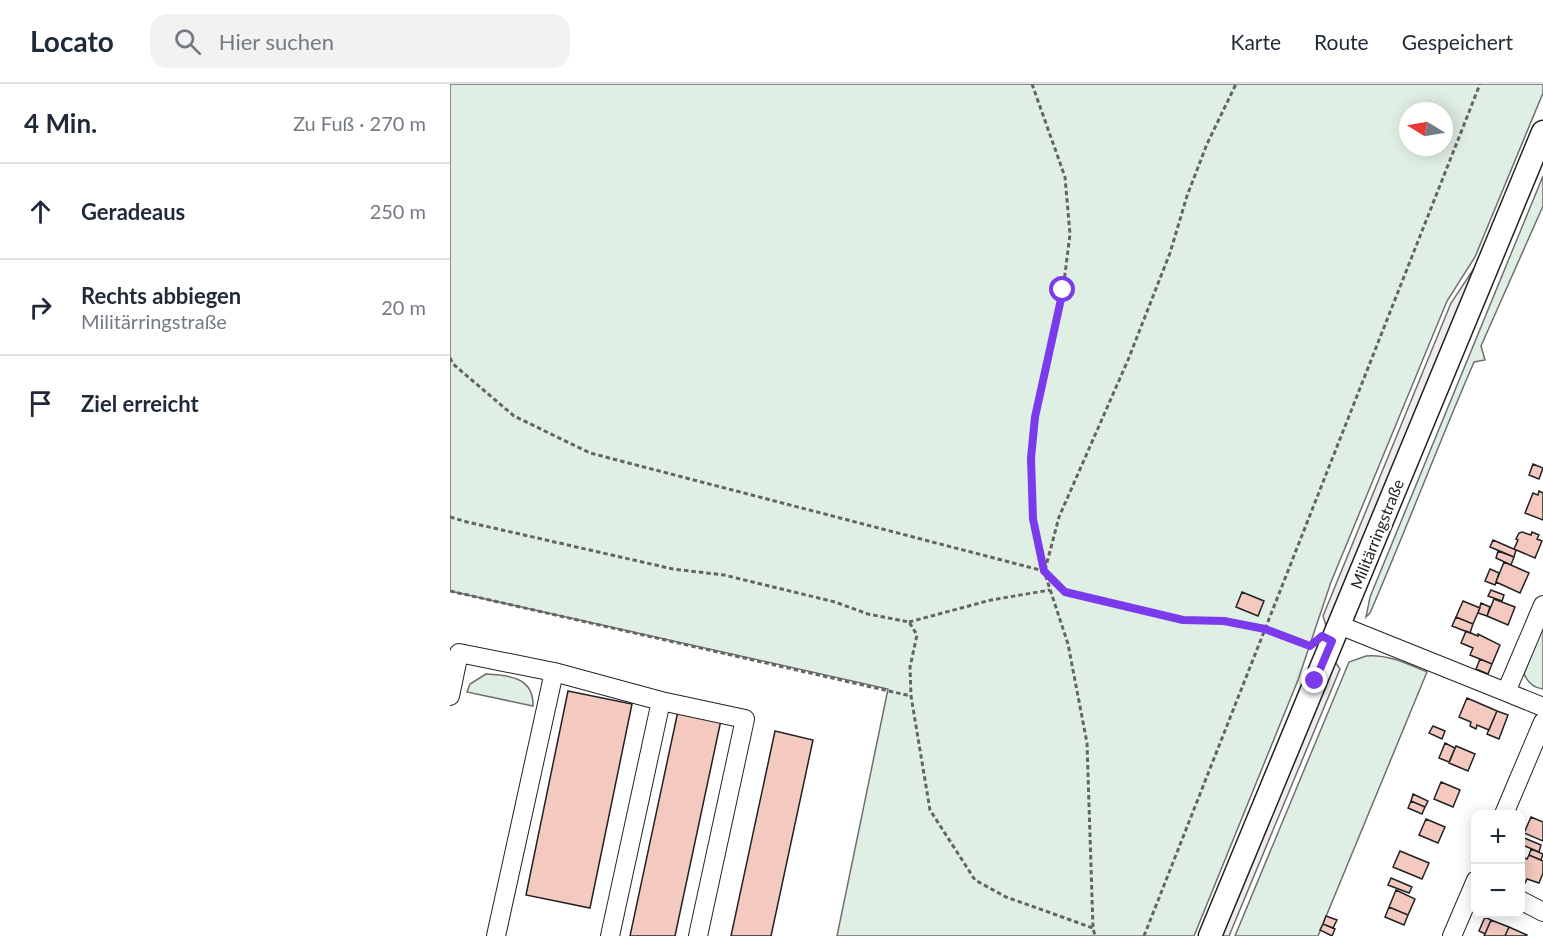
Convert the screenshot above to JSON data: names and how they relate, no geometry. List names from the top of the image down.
{
  "streets": {
    "main road": ["Militärringstraße"]
  },
  "north": "left",
  "page": {
    "header": "Locato",
    "search": "Hier suchen",
    "nav": ["Karte", "Route", "Gespeichert"],
    "heading": ["4 Min.", "Zu Fuß · 270 m"],
    "list": [
      ["Geradeaus", "250 m"],
      ["Rechts abbiegen", "Militärringstraße", "20 m"],
      "Ziel erreicht"
    ],
    "map_buttons": ["+", "−"]
  }
}
